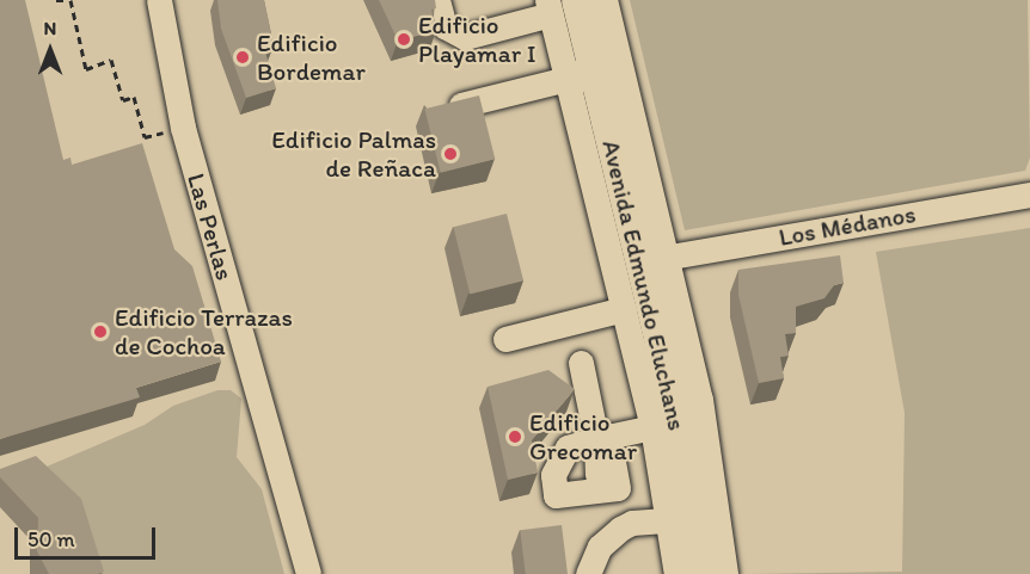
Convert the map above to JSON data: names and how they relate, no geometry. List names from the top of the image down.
{
  "streets": {
    "main road": ["Avenida Edmundo Eluchans"],
    "street": ["Los Médanos", "Las Perlas"]
  },
  "crossings": [
    ["Los Médanos", "Avenida Edmundo Eluchans"]
  ],
  "places": [
    "Edificio Playamar I",
    "Edificio Bordemar",
    "Edificio Palmas de Reñaca",
    "Edificio Terrazas de Cochoa",
    "Edificio Grecomar"
  ],
  "scale_bar": "50 m",
  "north": "top"
}
